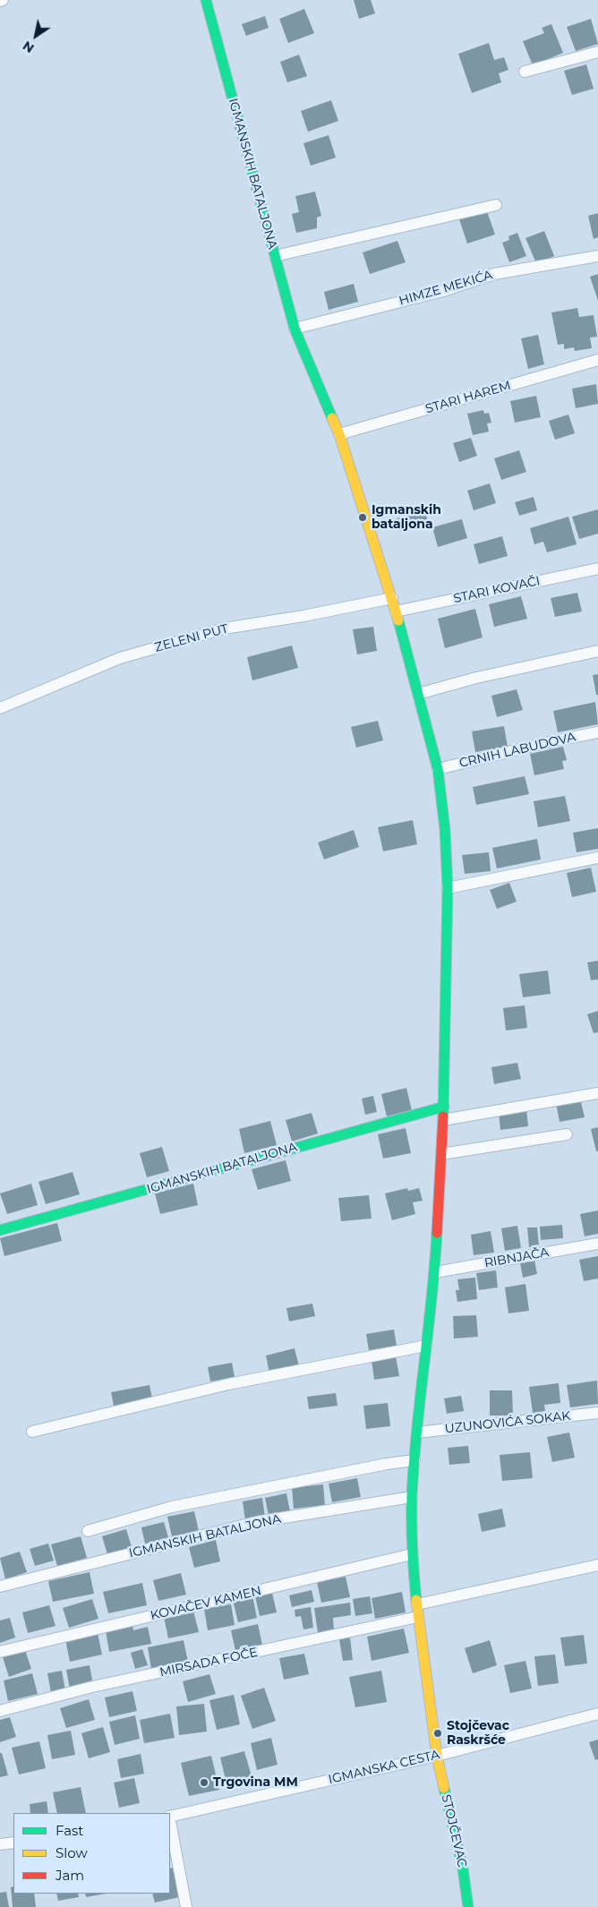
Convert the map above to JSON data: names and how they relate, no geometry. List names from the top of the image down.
{
  "streets": {
    "street": [
      "IGMANSKIH BATALJONA",
      "HIMZE MEKIĆA",
      "STARI HAREM",
      "STARI KOVAČI",
      "ZELENI PUT",
      "CRNIH LABUDOVA",
      "RIBNJAČA",
      "UZUNOVIĆA SOKAK",
      "KOVAČEV KAMEN",
      "MIRSADA FOČE",
      "IGMANSKA CESTA",
      "STOJČEVAC"
    ]
  },
  "crossings": [
    ["IGMANSKIH BATALJONA", "HIMZE MEKIĆA"],
    ["IGMANSKIH BATALJONA", "STARI HAREM"],
    ["IGMANSKIH BATALJONA", "STARI KOVAČI"],
    ["IGMANSKIH BATALJONA", "ZELENI PUT"],
    ["IGMANSKIH BATALJONA", "CRNIH LABUDOVA"],
    ["IGMANSKIH BATALJONA", "RIBNJAČA"],
    ["IGMANSKIH BATALJONA", "UZUNOVIĆA SOKAK"],
    ["IGMANSKIH BATALJONA", "KOVAČEV KAMEN"],
    ["IGMANSKIH BATALJONA", "MIRSADA FOČE"],
    ["IGMANSKIH BATALJONA", "IGMANSKA CESTA"],
    ["IGMANSKIH BATALJONA", "STOJČEVAC"],
    ["IGMANSKA CESTA", "STOJČEVAC"]
  ],
  "places": ["Igmanskih bataljona", "Stojčevac Raskršće", "Trgovina MM"],
  "legend": ["Fast", "Slow", "Jam"],
  "north": "bottom left"
}
